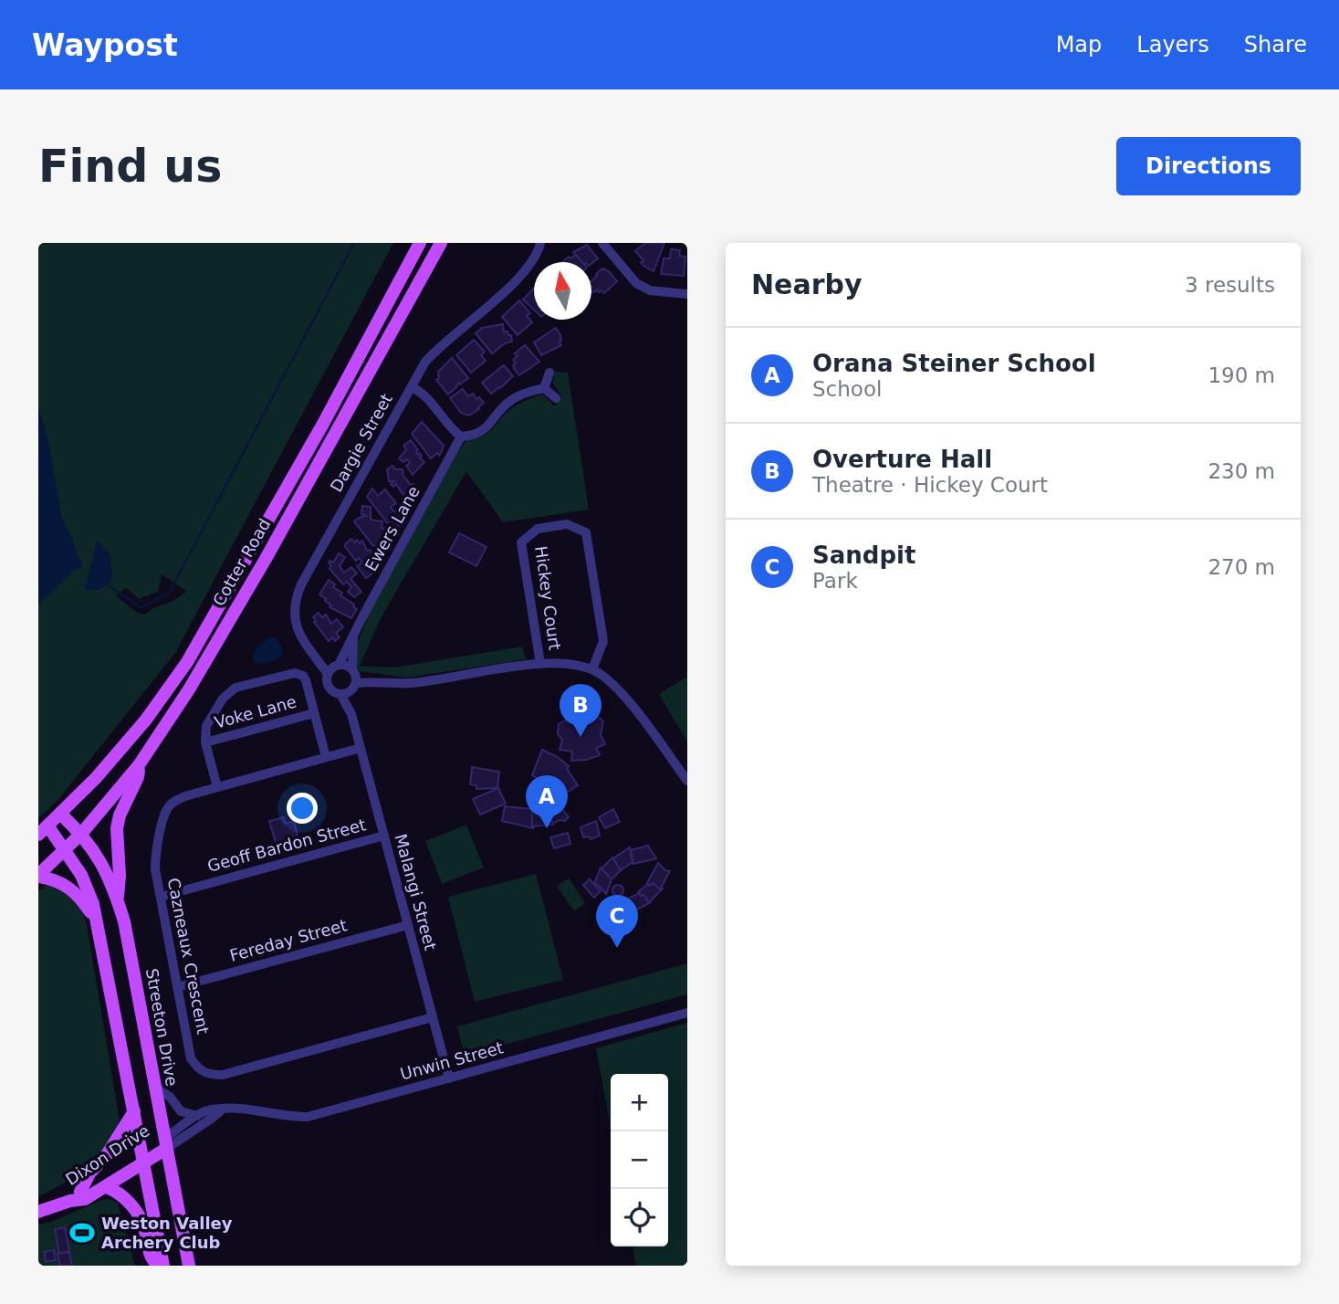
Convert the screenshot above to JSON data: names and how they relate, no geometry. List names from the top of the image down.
{
  "streets": {
    "main road": ["Cotter Road", "Streeton Drive", "Dixon Drive"],
    "street": [
      "Dargie Street",
      "Ewers Lane",
      "Hickey Court",
      "Voke Lane",
      "Geoff Bardon Street",
      "Malangi Street",
      "Fereday Street",
      "Cazneaux Crescent",
      "Unwin Street"
    ]
  },
  "crossings": [
    ["Dargie Street", "Ewers Lane"],
    ["Dargie Street", "Malangi Street"],
    ["Ewers Lane", "Malangi Street"],
    ["Cotter Road", "Streeton Drive"],
    ["Geoff Bardon Street", "Malangi Street"],
    ["Geoff Bardon Street", "Cazneaux Crescent"],
    ["Malangi Street", "Fereday Street"],
    ["Malangi Street", "Cazneaux Crescent"],
    ["Malangi Street", "Unwin Street"],
    ["Fereday Street", "Cazneaux Crescent"],
    ["Streeton Drive", "Unwin Street"],
    ["Streeton Drive", "Dixon Drive"],
    ["Unwin Street", "Dixon Drive"]
  ],
  "places": {
    "sports": ["Weston Valley Archery Club"]
  },
  "north": "top",
  "page": {
    "header": "Waypost",
    "nav": ["Map", "Layers", "Share"],
    "buttons": "Directions",
    "title": "Find us",
    "heading": ["Nearby", "3 results"],
    "list": [
      {
        "mark": "A",
        "name": "Orana Steiner School",
        "note": "School",
        "value": "190 m"
      },
      {
        "mark": "B",
        "name": "Overture Hall",
        "note": "Theatre · Hickey Court",
        "value": "230 m"
      },
      {
        "mark": "C",
        "name": "Sandpit",
        "note": "Park",
        "value": "270 m"
      }
    ],
    "pins": ["B", "A", "C"],
    "map_buttons": ["+", "−"]
  }
}
